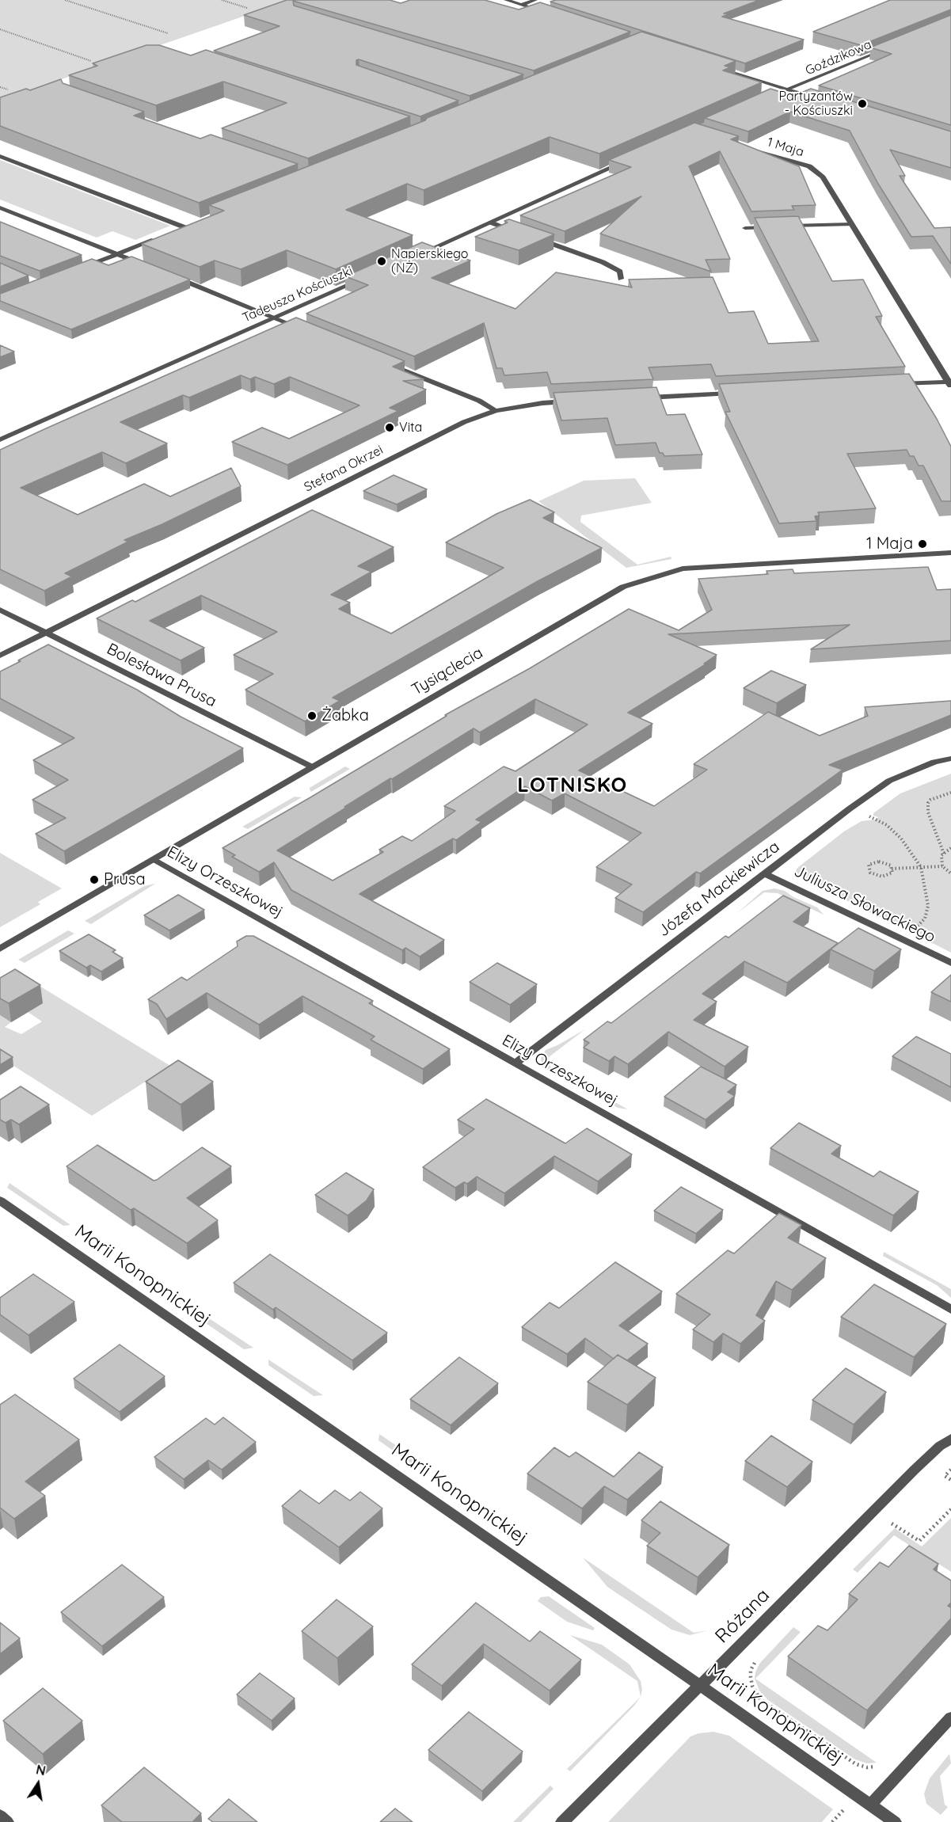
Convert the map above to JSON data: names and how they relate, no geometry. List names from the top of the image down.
{
  "streets": {
    "street": [
      "Goździkowa",
      "1 Maja",
      "Tadeusza Kościuszki",
      "Stefana Okrzei",
      "Tysiąclecia",
      "Bolesława Prusa",
      "Elizy Orzeszkowej",
      "Józefa Mackiewicza",
      "Juliusza Słowackiego",
      "Marii Konopnickiej",
      "Różana"
    ]
  },
  "crossings": [
    ["Stefana Okrzei", "Bolesława Prusa"],
    ["Tysiąclecia", "Bolesława Prusa"],
    ["Tysiąclecia", "Elizy Orzeszkowej"],
    ["Elizy Orzeszkowej", "Józefa Mackiewicza"],
    ["Józefa Mackiewicza", "Juliusza Słowackiego"],
    ["Marii Konopnickiej", "Różana"]
  ],
  "districts": ["LOTNISKO"],
  "places": [
    "Partyzantów - Kościuszki",
    "Napierskiego (NŻ)",
    "Vita",
    "1 Maja",
    "Żabka",
    "Prusa"
  ],
  "north": "top"
}
